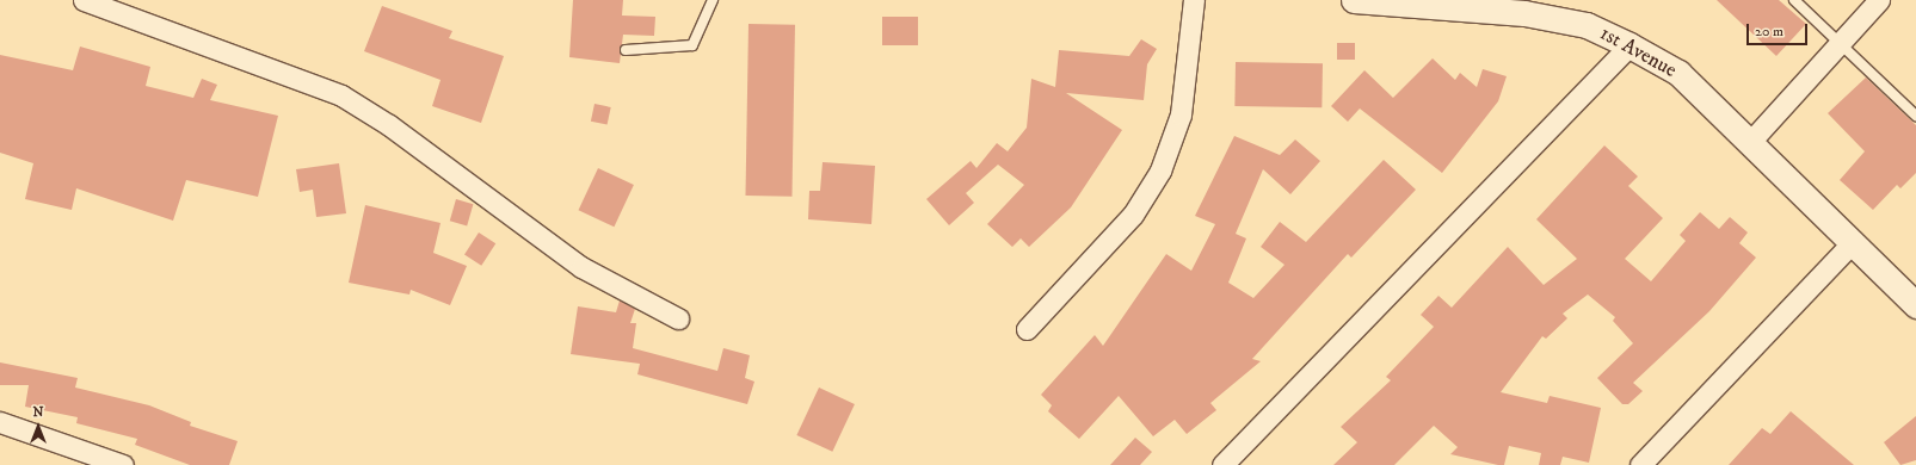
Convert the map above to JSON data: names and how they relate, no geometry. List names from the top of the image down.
{
  "streets": {
    "street": ["1st Avenue"]
  },
  "scale_bar": "20 m",
  "north": "top"
}
